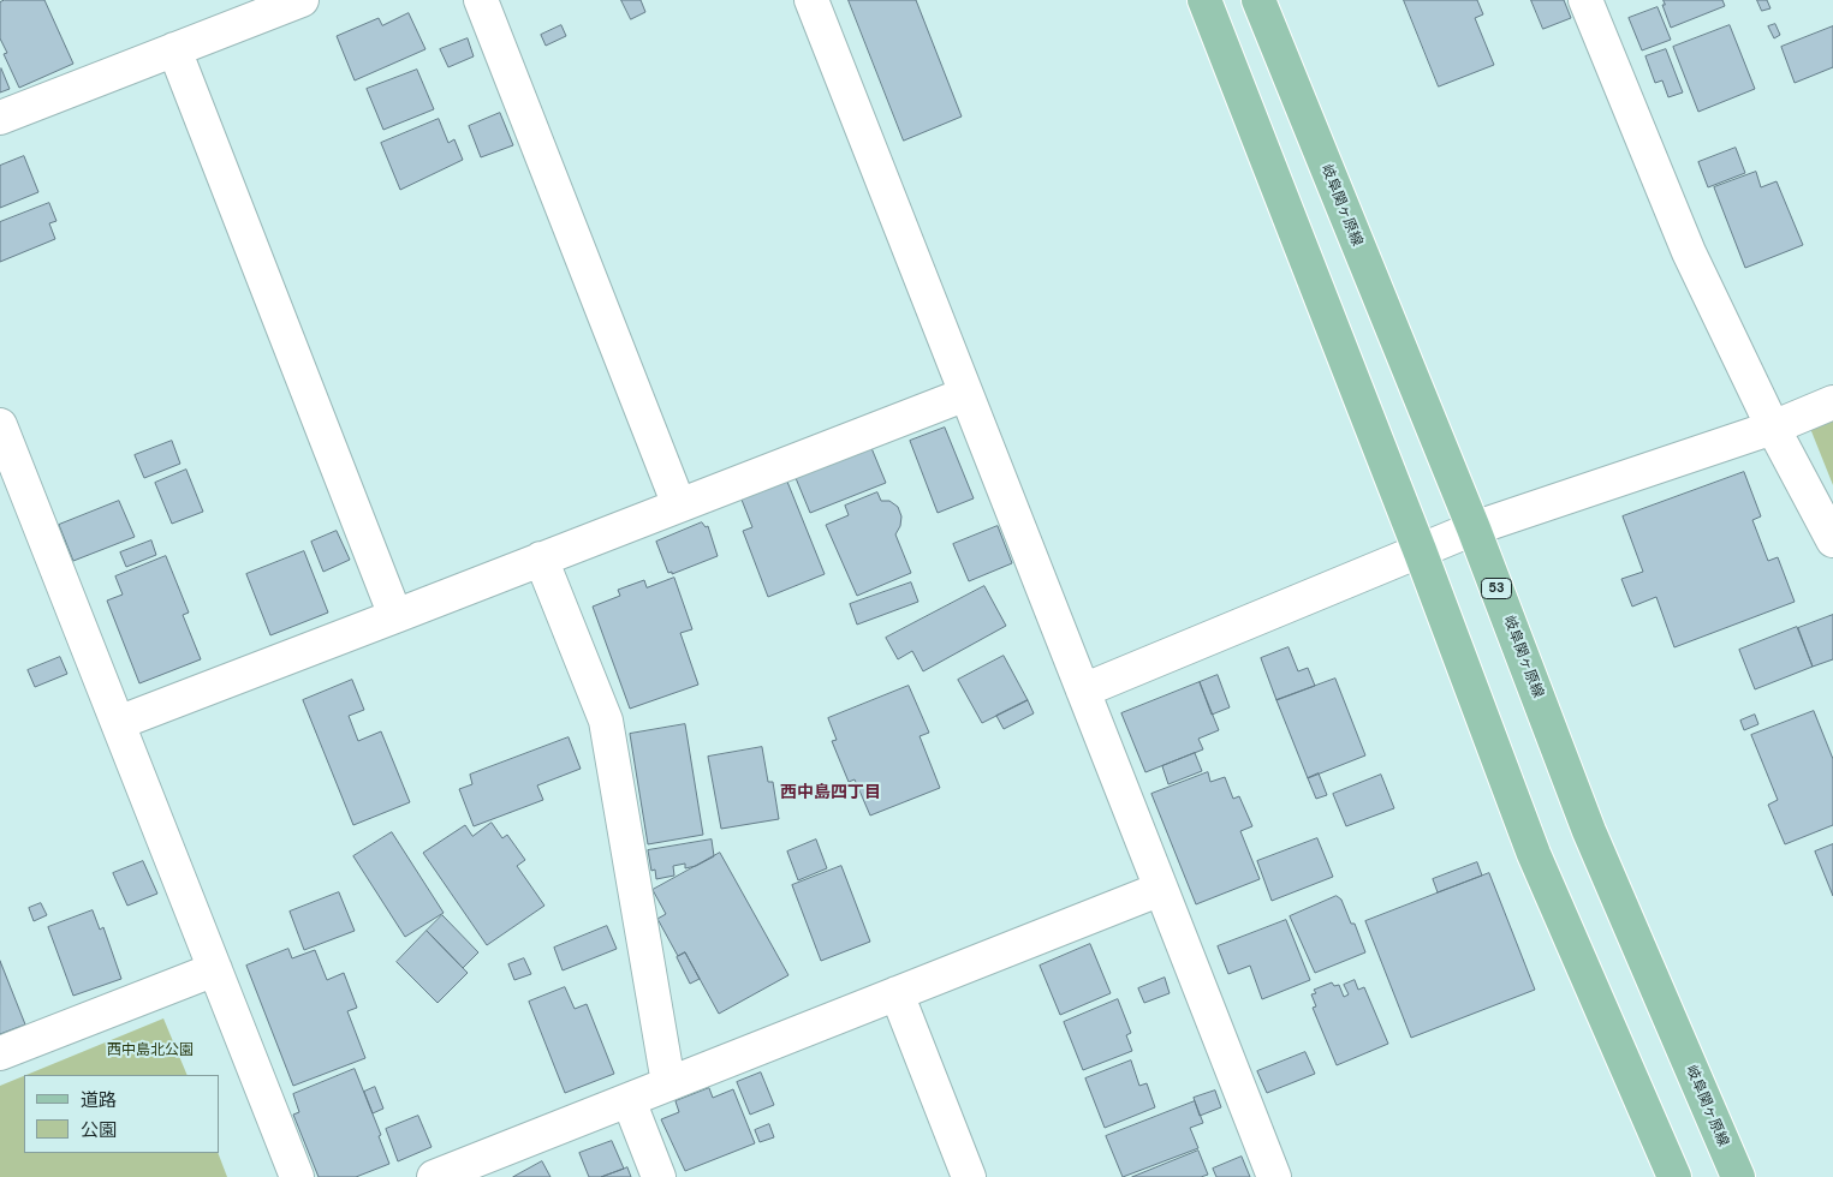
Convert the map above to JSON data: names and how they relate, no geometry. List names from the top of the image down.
{
  "streets": {
    "main road": ["岐阜関ヶ原線", "53"]
  },
  "districts": ["西中島四丁目"],
  "parks": ["西中島北公園"],
  "legend": ["道路", "公園"]
}
